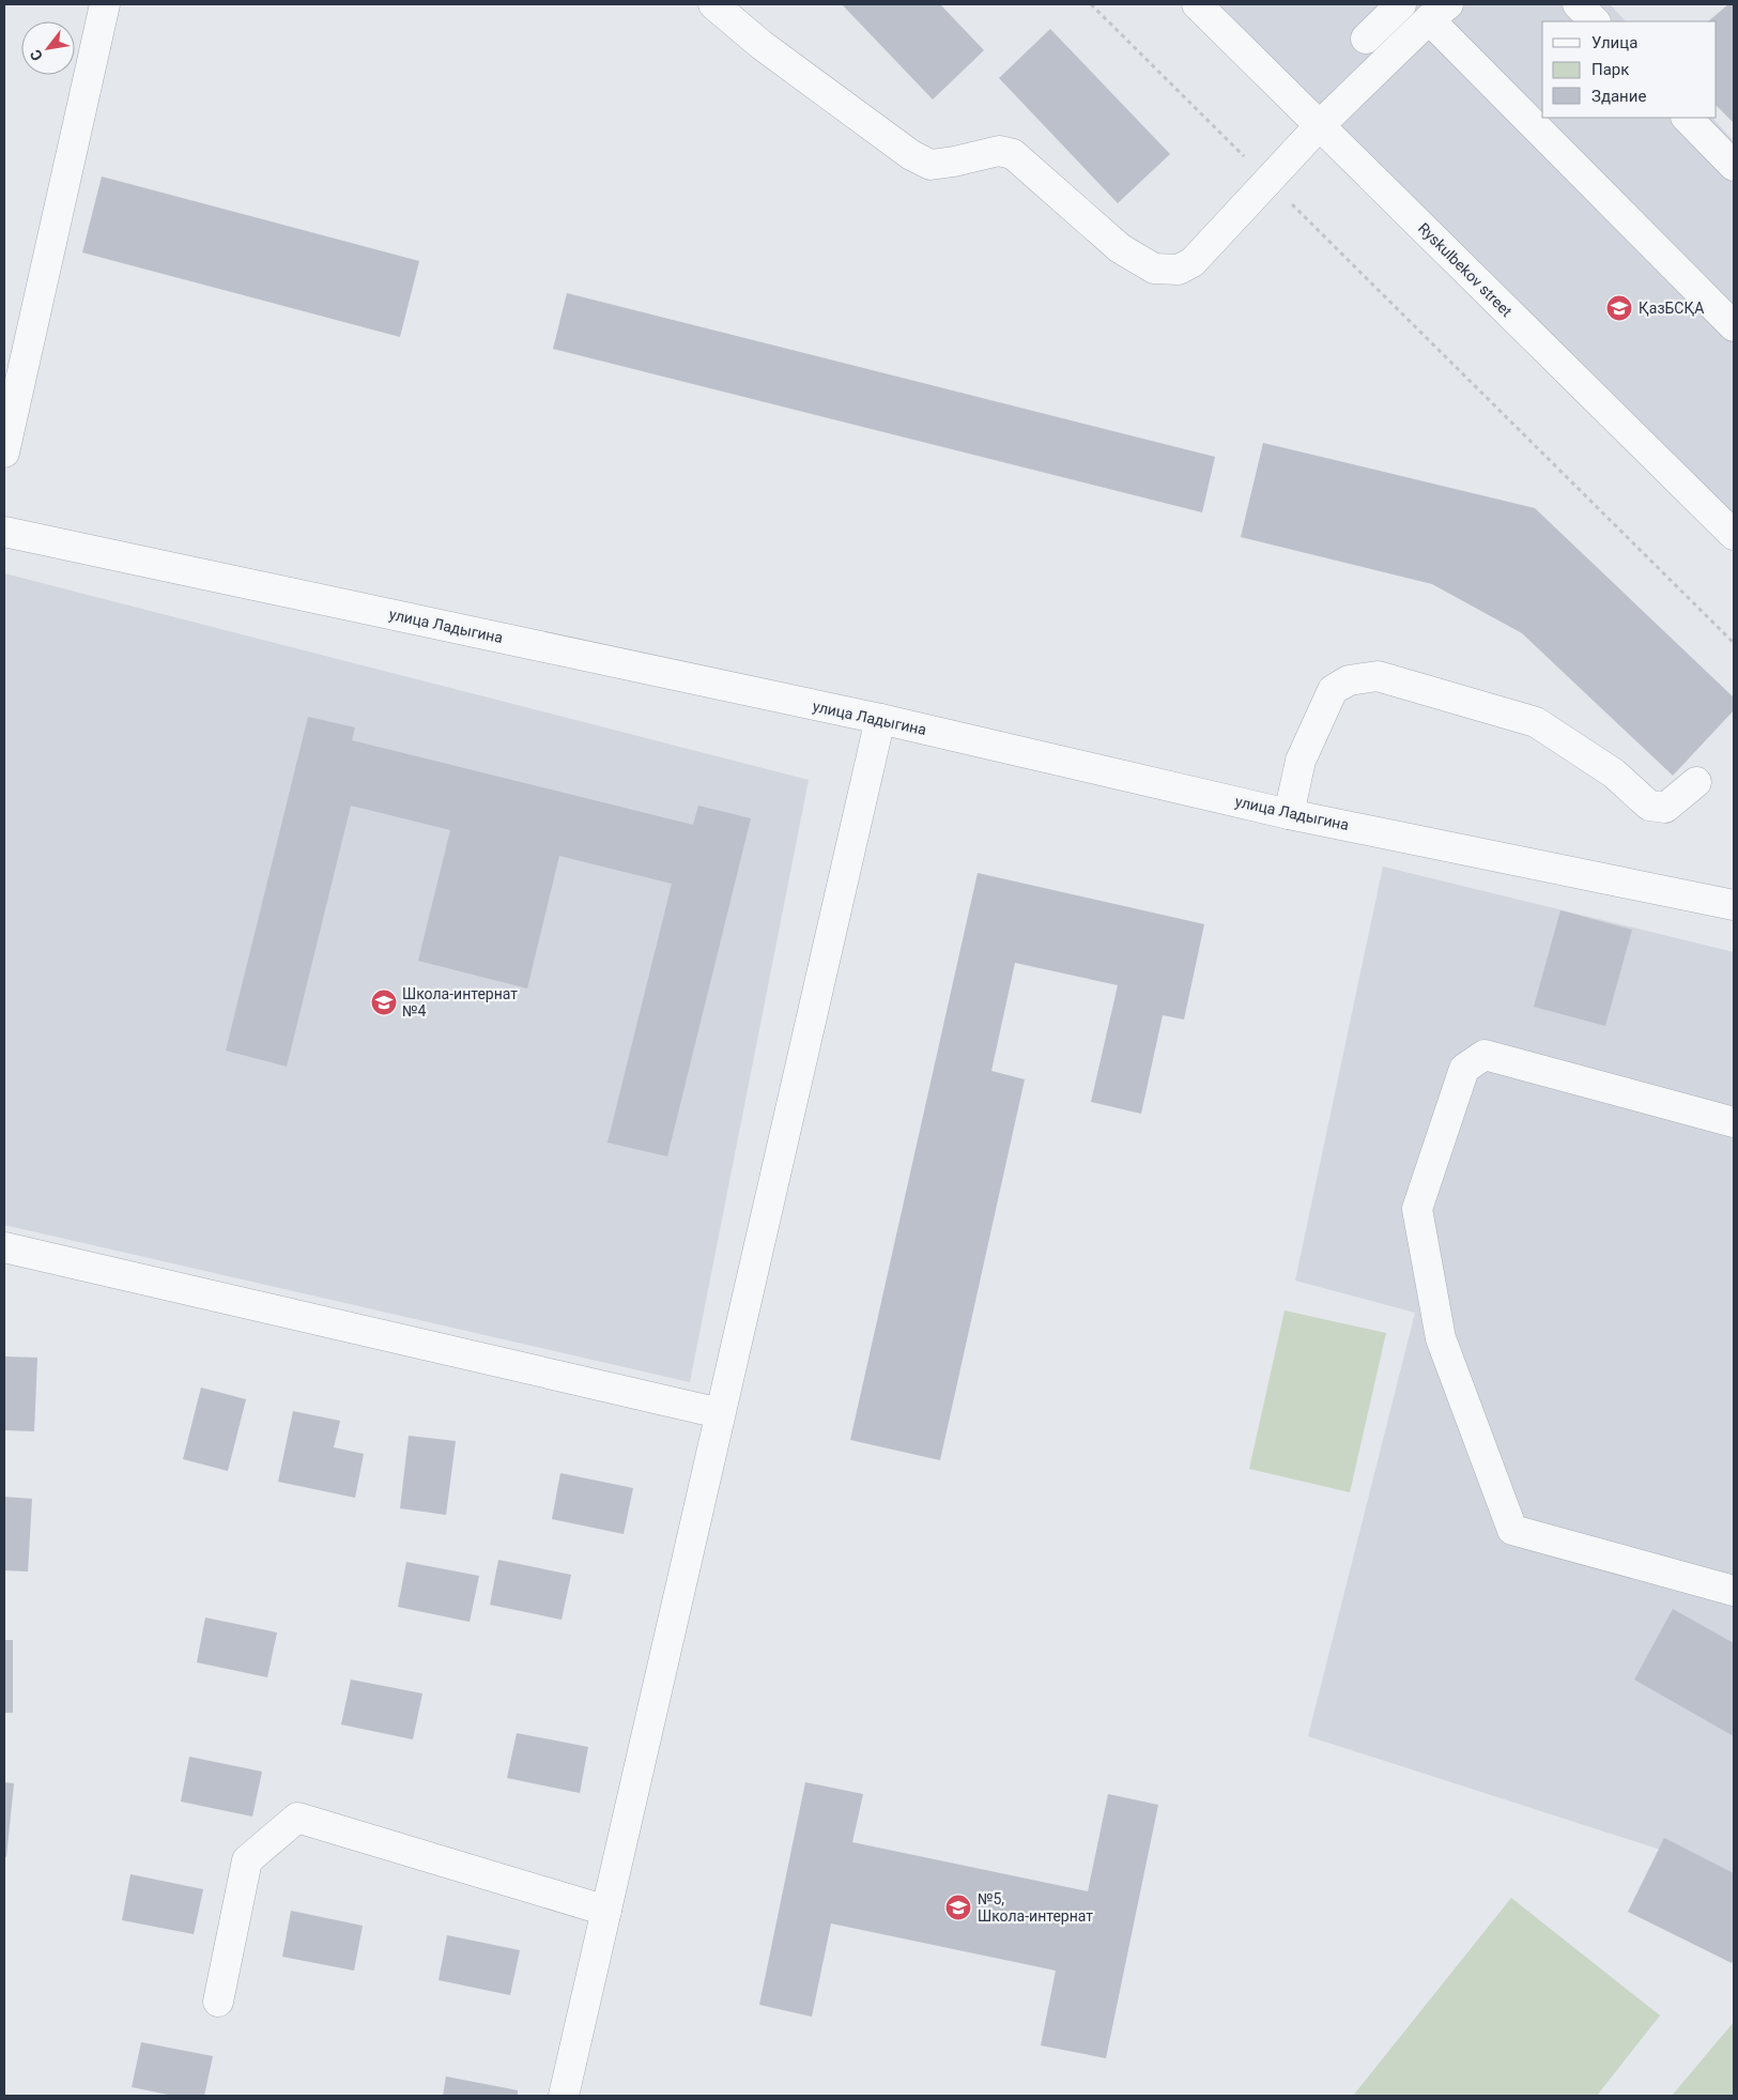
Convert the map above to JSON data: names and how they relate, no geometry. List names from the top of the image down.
{
  "streets": {
    "street": ["Ryskulbekov street", "улица Ладыгина"]
  },
  "places": {
    "school or university": ["ҚазБСҚА", "Школа-интернат №4", "№5, Школа-интернат"]
  },
  "legend": ["Улица", "Парк", "Здание"],
  "north": "bottom left"
}
